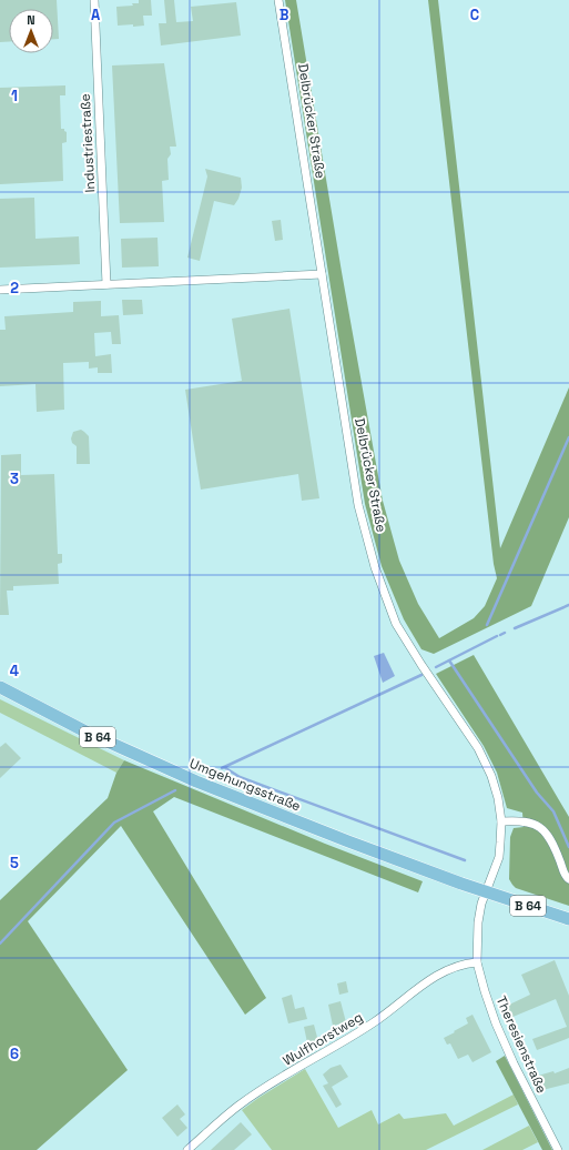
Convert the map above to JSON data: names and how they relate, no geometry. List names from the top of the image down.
{
  "streets": {
    "main road": ["B 64", "Umgehungsstraße"],
    "street": [
      "Delbrücker Straße",
      "Industriestraße",
      "Wulfhorstweg",
      "Theresienstraße"
    ]
  },
  "crossings": [
    ["Delbrücker Straße", "B 64"],
    ["Delbrücker Straße", "Umgehungsstraße"],
    ["Delbrücker Straße", "Theresienstraße"],
    ["B 64", "Umgehungsstraße"],
    ["B 64", "Theresienstraße"],
    ["Umgehungsstraße", "Theresienstraße"],
    ["Wulfhorstweg", "Theresienstraße"]
  ],
  "north": "top",
  "grid": {
    "columns": ["A", "B", "C"],
    "rows": [
      "1",
      "2",
      "3",
      "4",
      "5",
      "6"
    ]
  }
}
